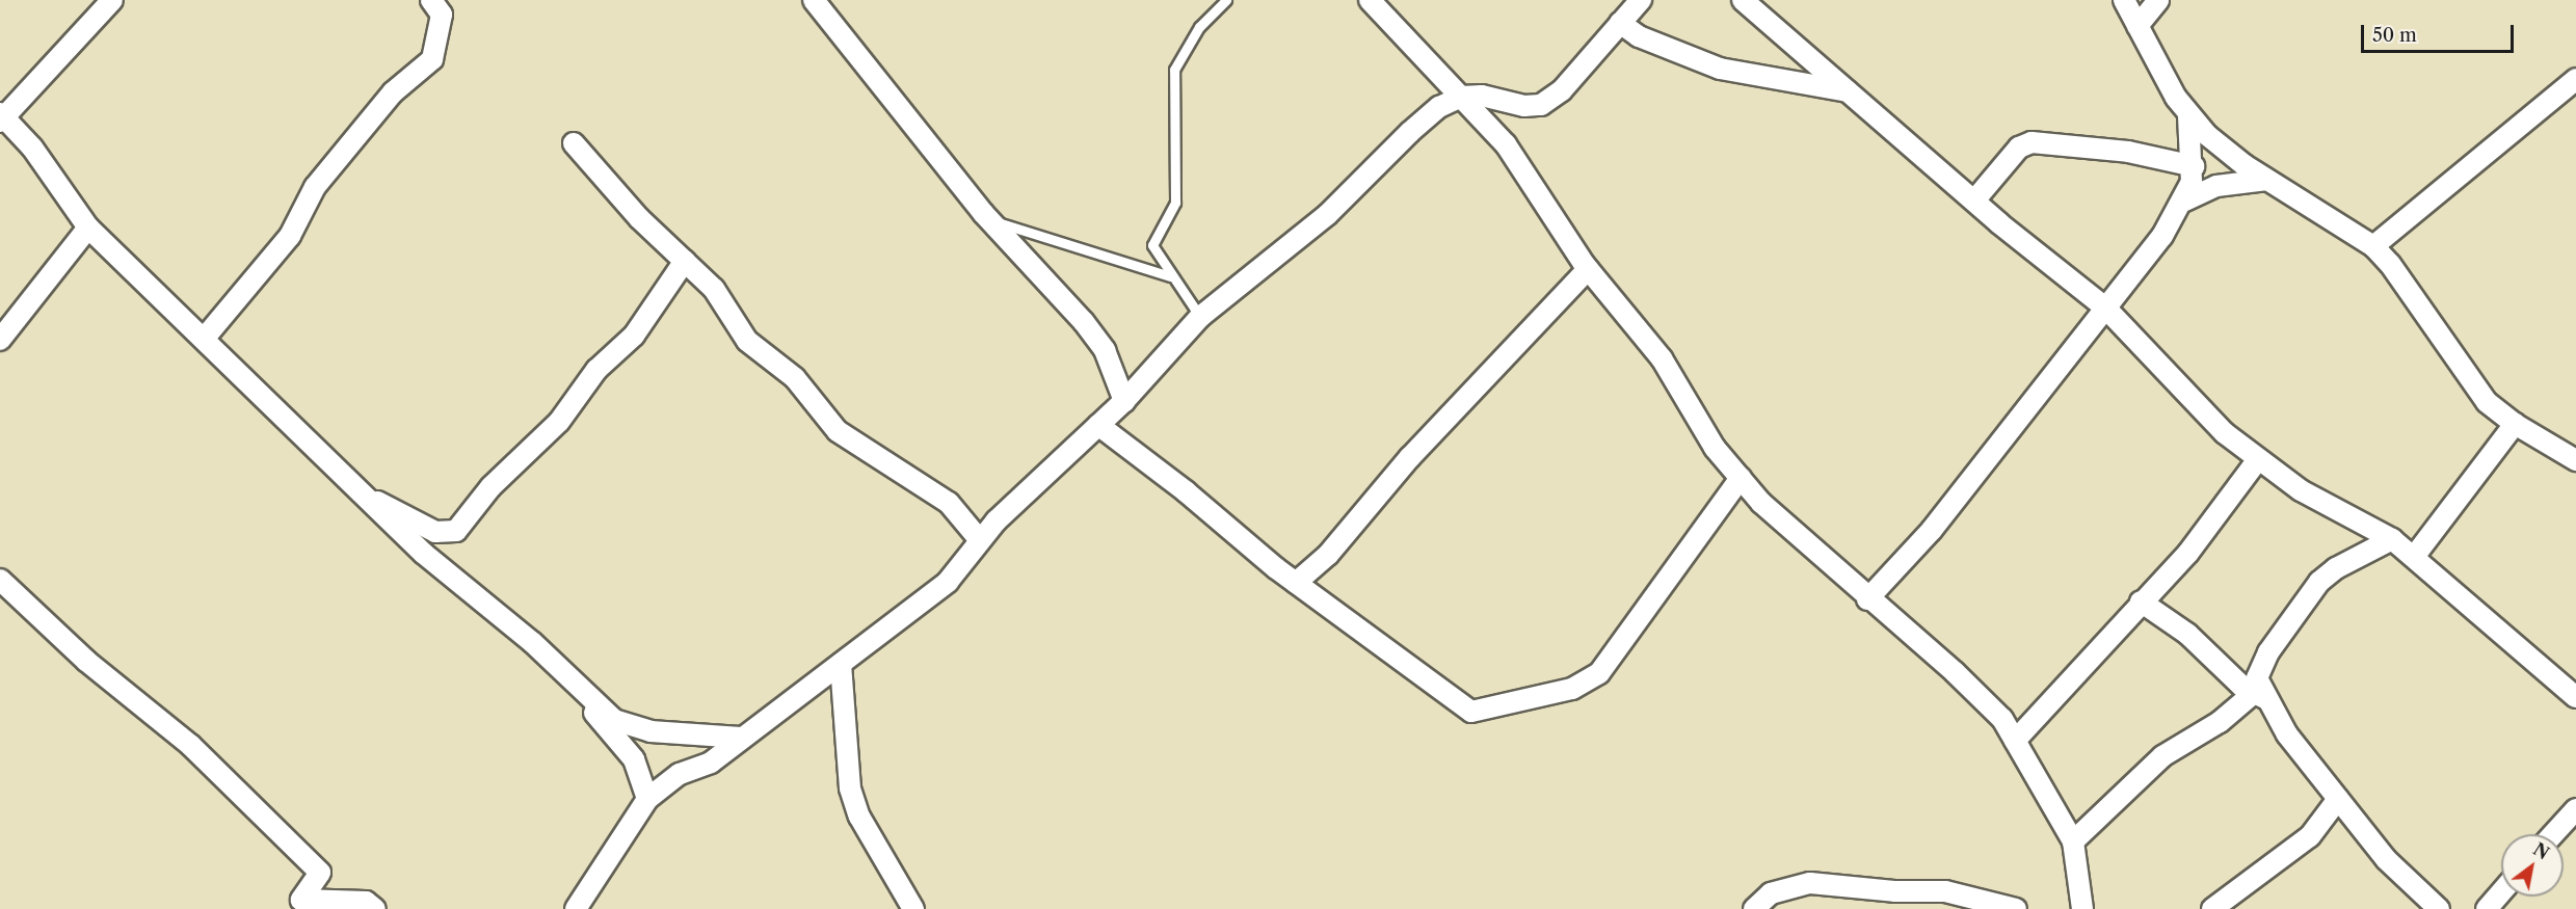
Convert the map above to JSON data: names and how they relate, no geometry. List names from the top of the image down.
{
  "scale_bar": "50 m",
  "north": "top right"
}
